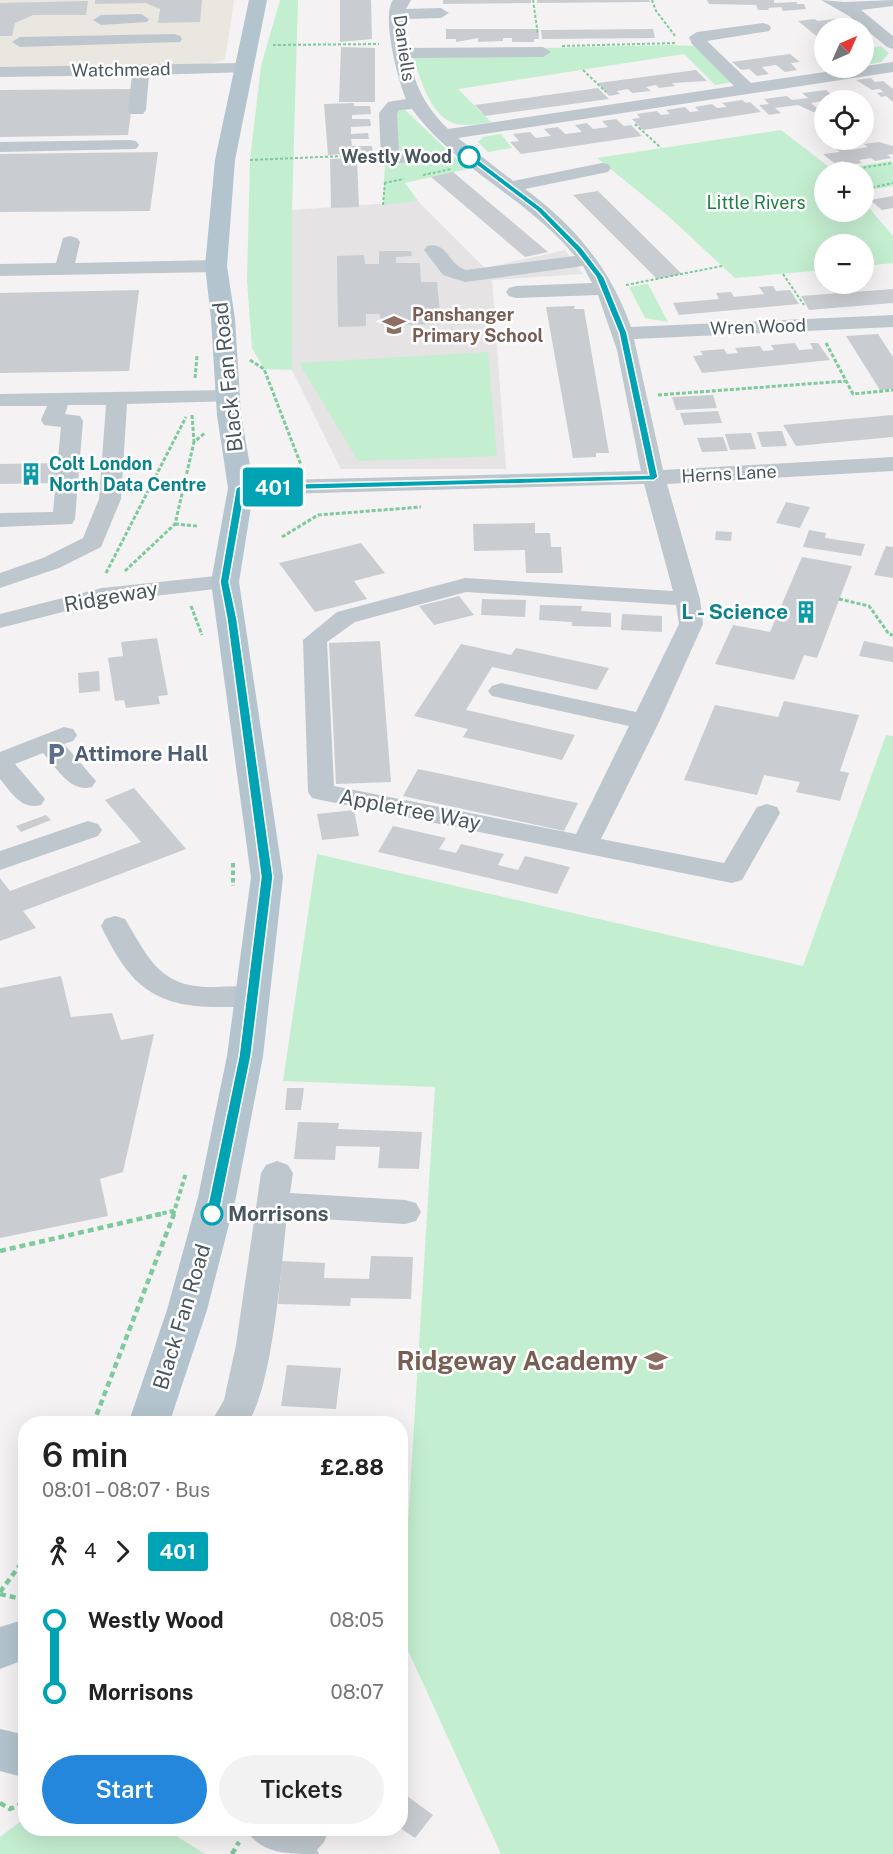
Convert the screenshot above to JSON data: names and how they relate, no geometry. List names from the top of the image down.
{
  "streets": {
    "main road": ["Black Fan Road"],
    "street": [
      "Daniells",
      "Watchmead",
      "Wren Wood",
      "Herns Lane",
      "Ridgeway",
      "Appletree Way"
    ]
  },
  "crossings": [
    ["Daniells", "Wren Wood"],
    ["Daniells", "Herns Lane"],
    ["Watchmead", "Black Fan Road"],
    ["Black Fan Road", "Herns Lane"],
    ["Black Fan Road", "Ridgeway"]
  ],
  "parks": ["Little Rivers"],
  "places": {
    "other": ["Westly Wood", "Morrisons"],
    "school or university": ["Panshanger Primary School", "Ridgeway Academy"],
    "building": ["Colt London North Data Centre", "L - Science"],
    "parking": ["Attimore Hall"]
  },
  "lines": ["bus line 401"],
  "north": "top right",
  "page": {
    "on_map": "401",
    "map_buttons": ["+", "−"],
    "heading": ["6 min", "08:01 – 08:07 · Bus", "£2.88"],
    "legs": ["4", "401"],
    "list": [
      {
        "name": "Westly Wood",
        "value": "08:05"
      },
      {
        "name": "Morrisons",
        "value": "08:07"
      }
    ],
    "buttons": ["Start", "Tickets"]
  }
}
